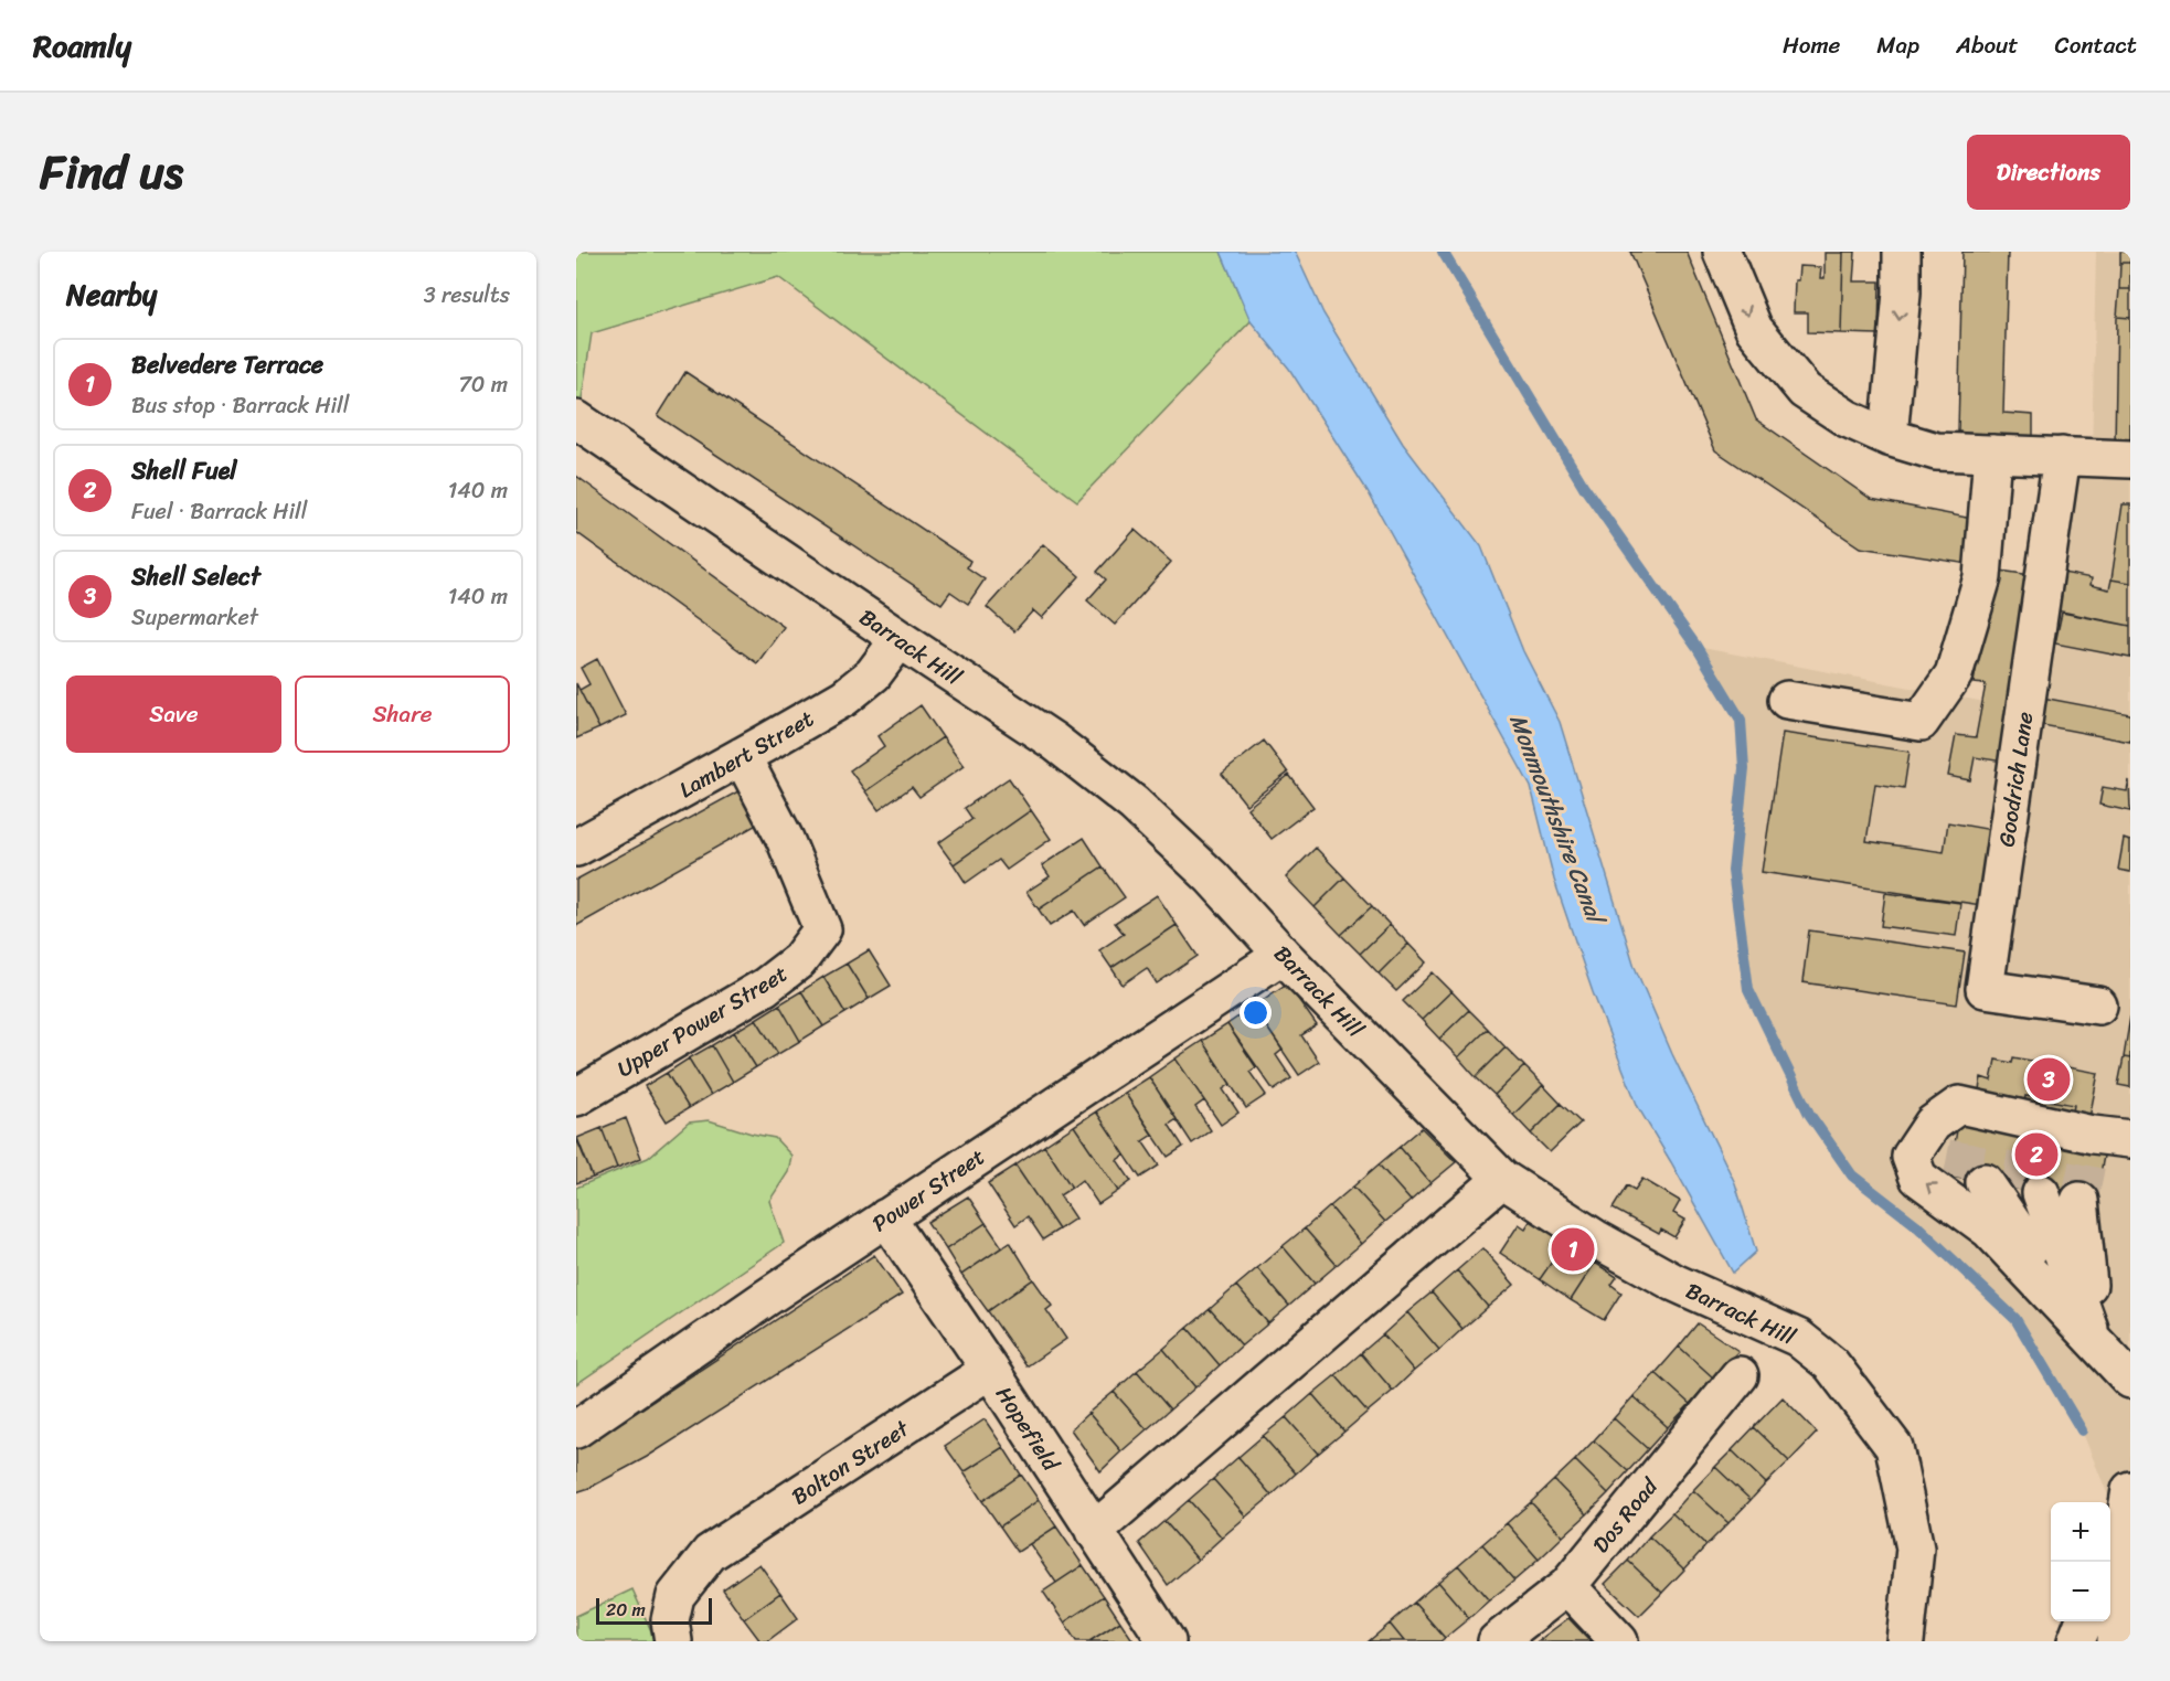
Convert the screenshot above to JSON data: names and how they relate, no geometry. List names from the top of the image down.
{
  "streets": {
    "street": [
      "Barrack Hill",
      "Lambert Street",
      "Goodrich Lane",
      "Upper Power Street",
      "Power Street",
      "Hopefield",
      "Bolton Street",
      "Dos Road"
    ]
  },
  "crossings": [
    ["Barrack Hill", "Lambert Street"],
    ["Barrack Hill", "Power Street"],
    ["Lambert Street", "Upper Power Street"],
    ["Power Street", "Hopefield"],
    ["Hopefield", "Bolton Street"]
  ],
  "water": ["Monmouthshire Canal"],
  "scale_bar": "20 m",
  "page": {
    "header": "Roamly",
    "nav": [
      "Home",
      "Map",
      "About",
      "Contact"
    ],
    "title": "Find us",
    "buttons": [
      "Directions",
      ["Save", "Share"]
    ],
    "heading": ["Nearby", "3 results"],
    "list": [
      {
        "mark": "1",
        "name": "Belvedere Terrace",
        "note": "Bus stop · Barrack Hill",
        "value": "70 m"
      },
      {
        "mark": "2",
        "name": "Shell Fuel",
        "note": "Fuel · Barrack Hill",
        "value": "140 m"
      },
      {
        "mark": "3",
        "name": "Shell Select",
        "note": "Supermarket",
        "value": "140 m"
      }
    ],
    "pins": ["3", "2", "1"],
    "map_buttons": ["+", "−"],
    "scale": "20 m"
  }
}
